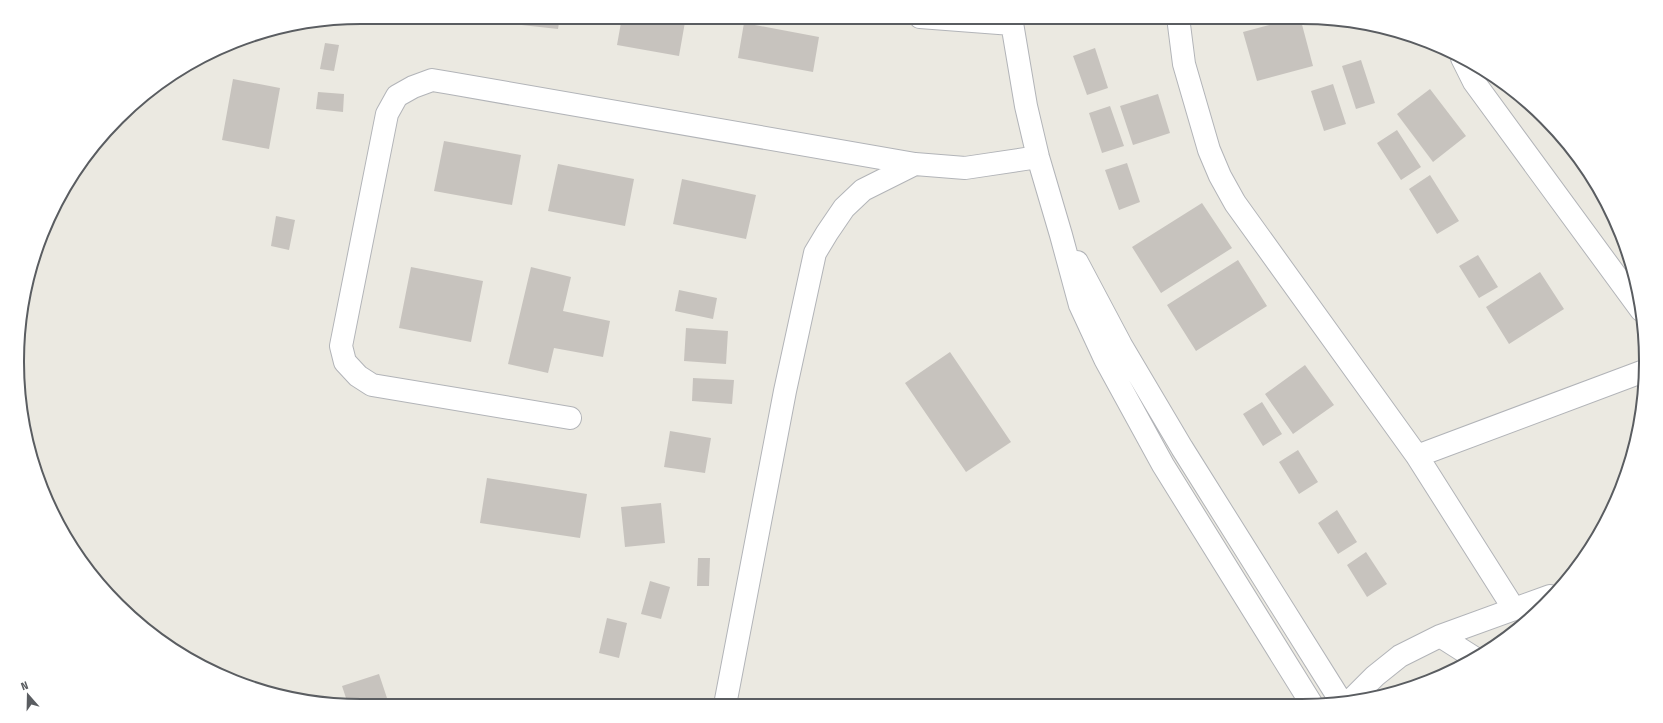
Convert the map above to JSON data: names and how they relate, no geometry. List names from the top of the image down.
{
  "north": "top"
}
